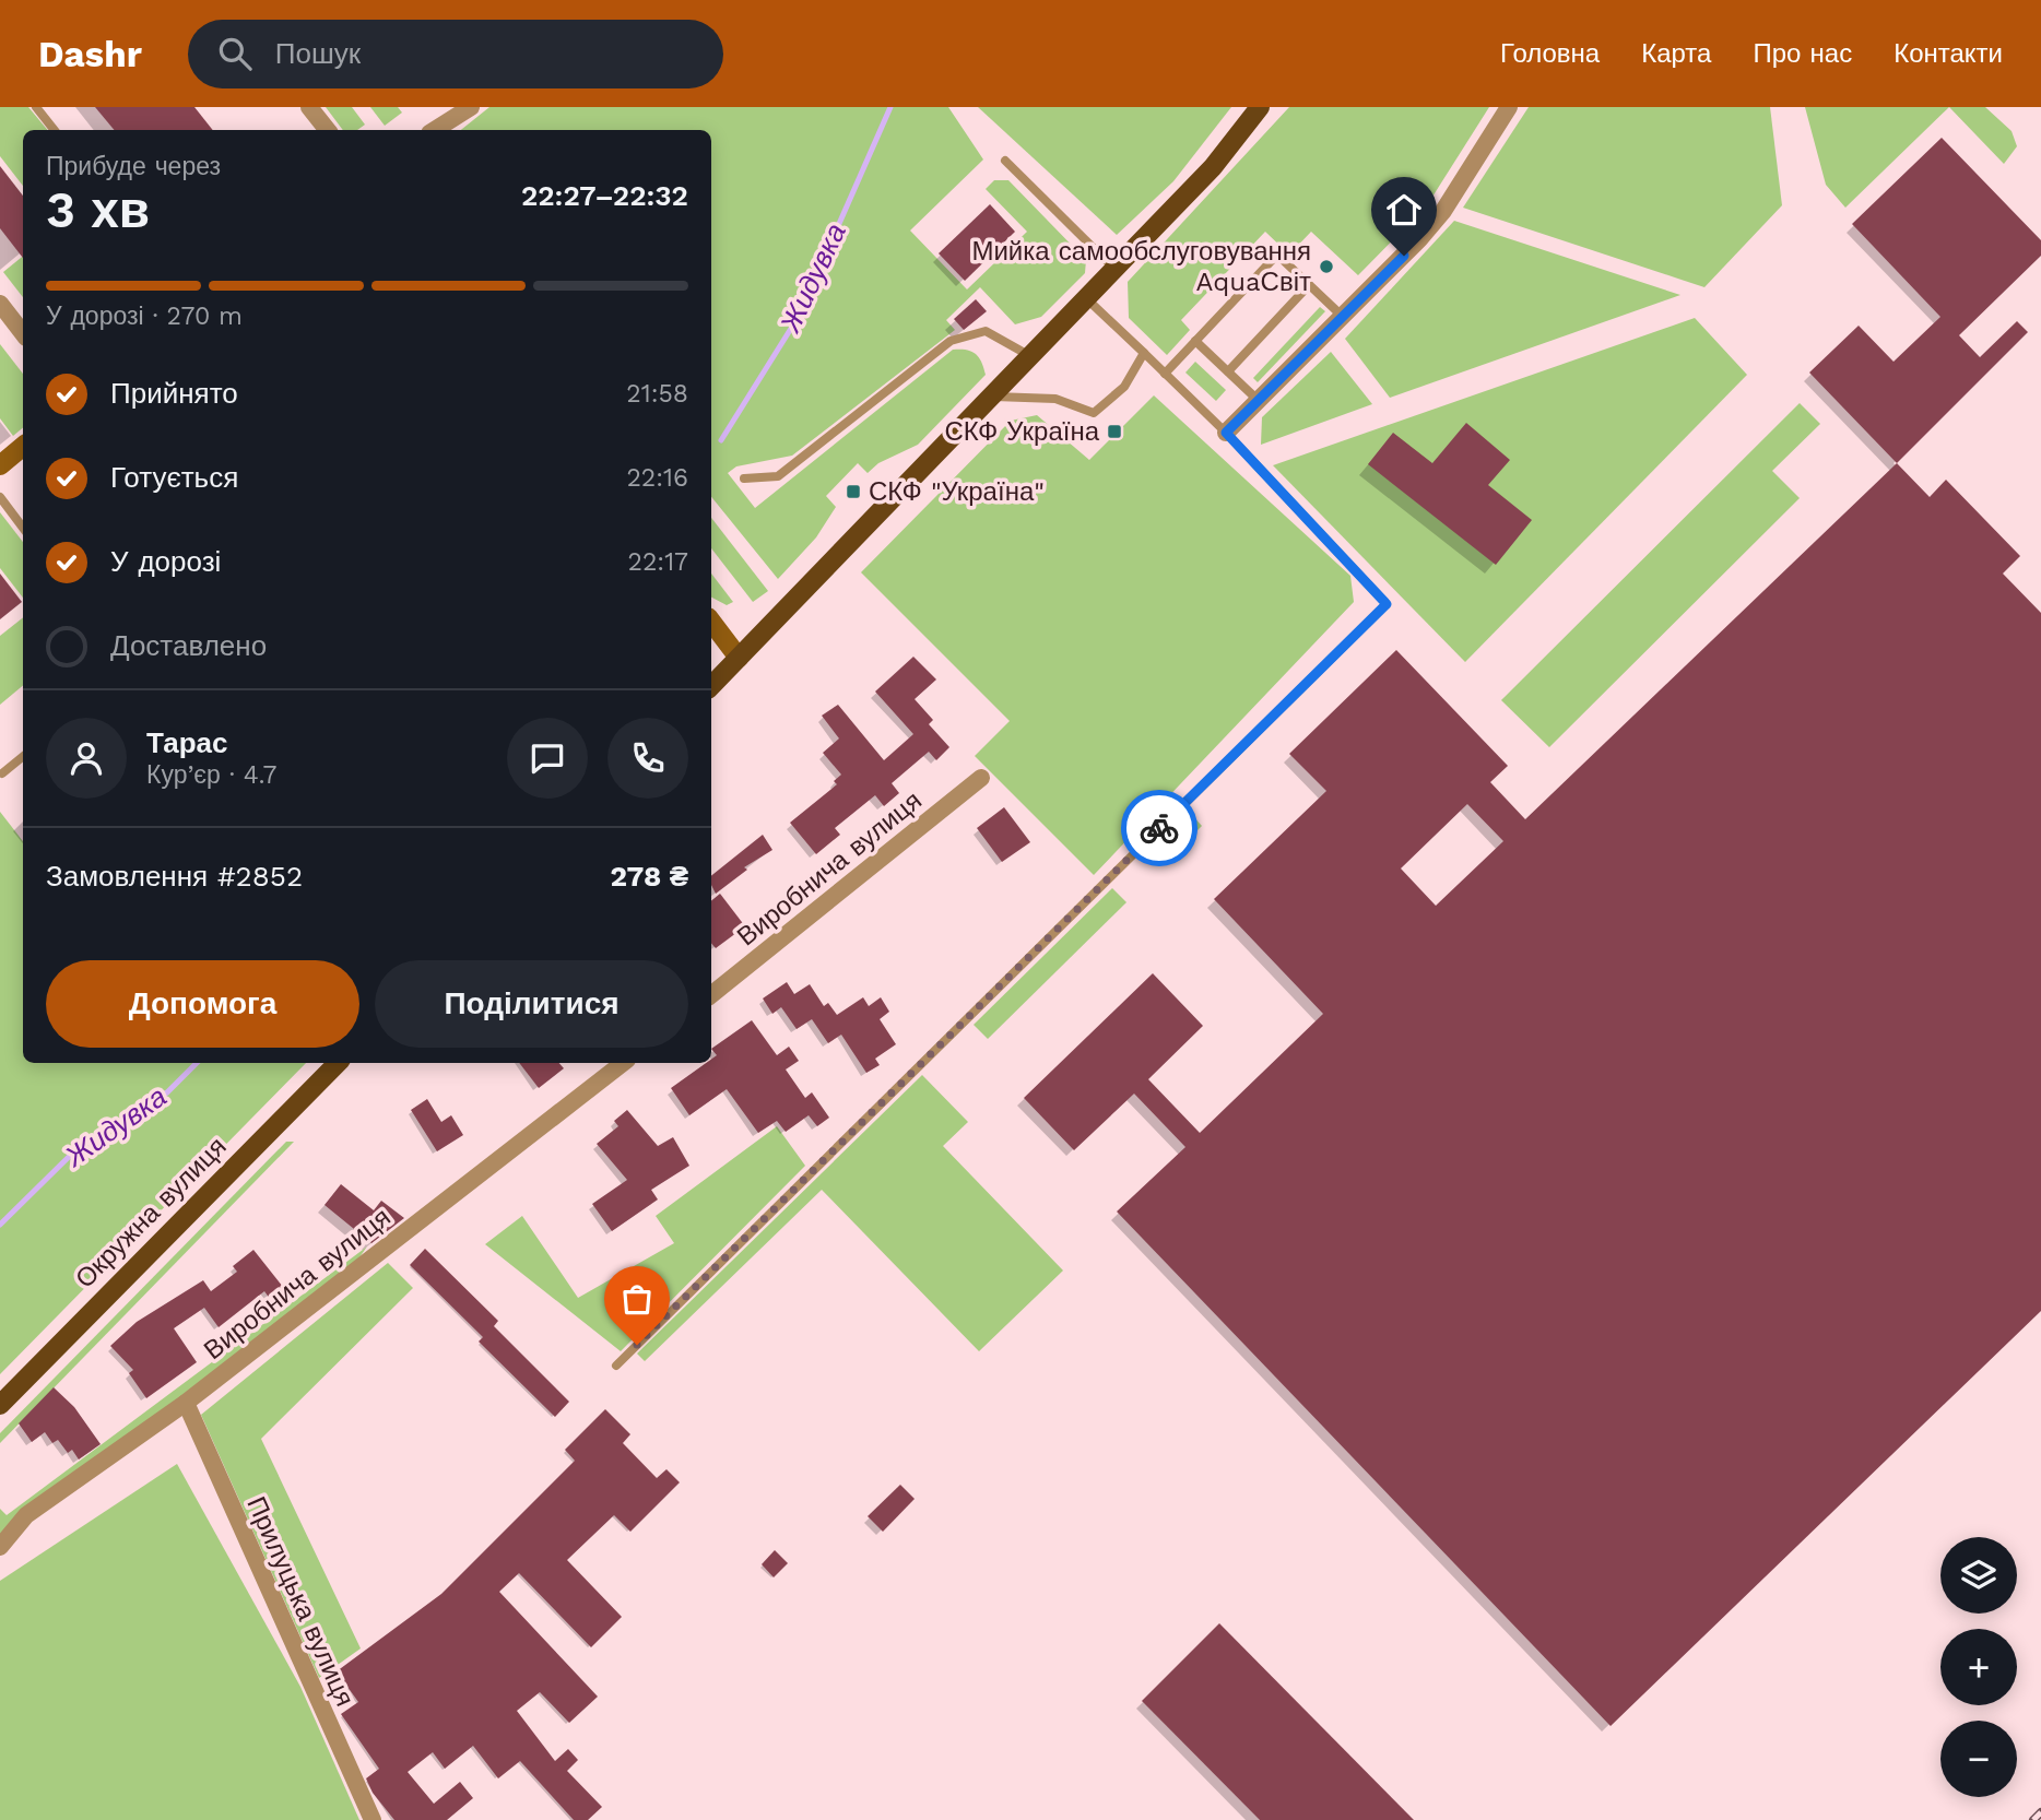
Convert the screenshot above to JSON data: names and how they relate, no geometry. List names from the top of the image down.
{
  "streets": {
    "main road": ["Окружна вулиця"],
    "street": ["Виробнича вулиця", "Прилуцька вулиця"]
  },
  "crossings": [
    ["Виробнича вулиця", "Прилуцька вулиця"]
  ],
  "water": ["Жидувка"],
  "places": {
    "other": ["Мийка самообслуговування AquaСвіт"],
    "transit": ["СКФ Україна", "СКФ \"Україна\""]
  },
  "page": {
    "header": "Dashr",
    "search": "Пошук",
    "nav": [
      "Головна",
      "Карта",
      "Про нас",
      "Контакти"
    ],
    "heading": ["3 хв", "Прибуде через", "22:27–22:32"],
    "panel": [
      "Тарас",
      "Кур’єр · 4.7",
      "Замовлення #2852",
      "278 ₴"
    ],
    "bar": "У дорозі · 270 m",
    "list": [
      ["Прийнято", "21:58"],
      ["Готується", "22:16"],
      ["У дорозі", "22:17"],
      "Доставлено"
    ],
    "buttons": ["Допомога", "Поділитися"],
    "map_buttons": ["+", "−"]
  }
}
